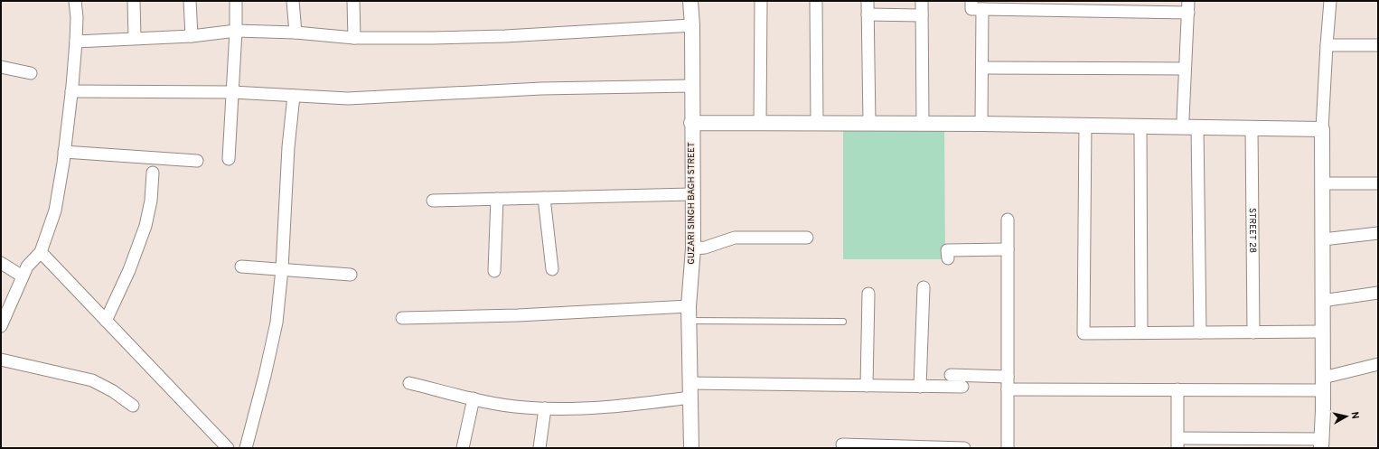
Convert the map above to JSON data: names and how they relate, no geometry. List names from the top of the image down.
{
  "streets": {
    "street": ["GUZARI SINGH BAGH STREET", "STREET 28"]
  },
  "north": "right"
}
